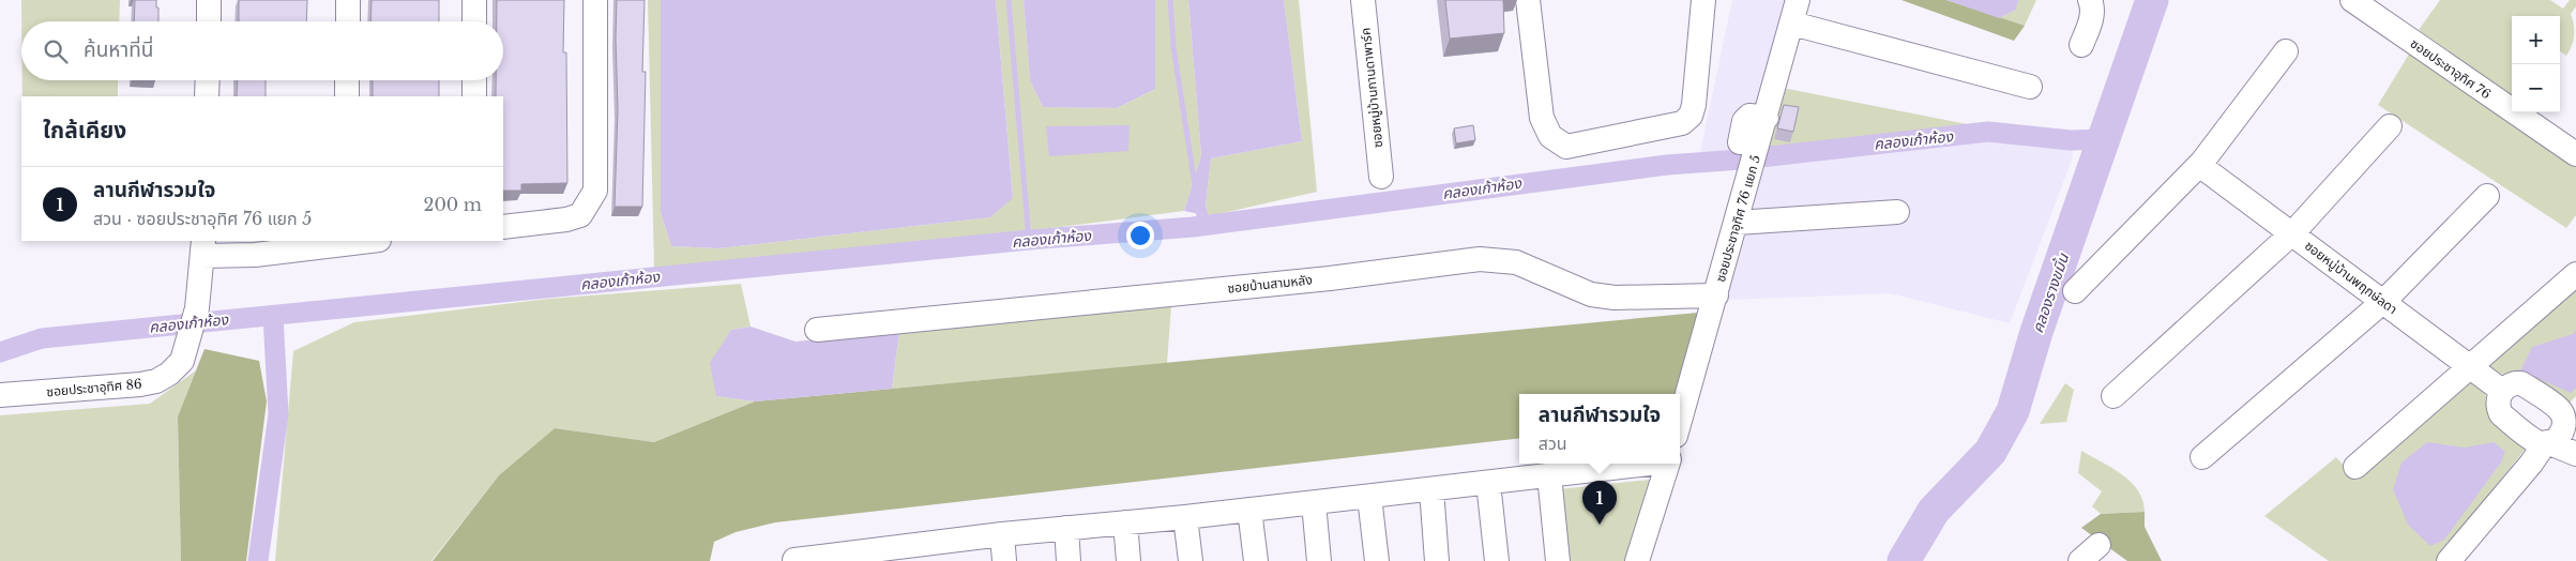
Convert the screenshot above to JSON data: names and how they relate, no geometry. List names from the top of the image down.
{
  "streets": {
    "street": [
      "ซอยประชาอุทิศ 76",
      "ซอยหมู่บ้านกานดาพาร์ค",
      "ซอยประชาอุทิศ 76 แยก 5",
      "ซอยหมู่บ้านพฤกษ์ลดา",
      "ซอยบ้านสามหลัง",
      "ซอยประชาอุทิศ 86"
    ]
  },
  "crossings": [
    ["ซอยประชาอุทิศ 76 แยก 5", "ซอยบ้านสามหลัง"]
  ],
  "water": ["คลองเก้าห้อง", "คลองรางขมิ้น"],
  "page": {
    "map_buttons": ["+", "−"],
    "search": "ค้นหาที่นี่",
    "heading": "ใกล้เคียง",
    "list": [
      {
        "mark": "1",
        "name": "ลานกีฬารวมใจ",
        "note": "สวน · ซอยประชาอุทิศ 76 แยก 5",
        "value": "200 m"
      }
    ],
    "popup": ["ลานกีฬารวมใจ", "สวน"],
    "pins": "1"
  }
}
